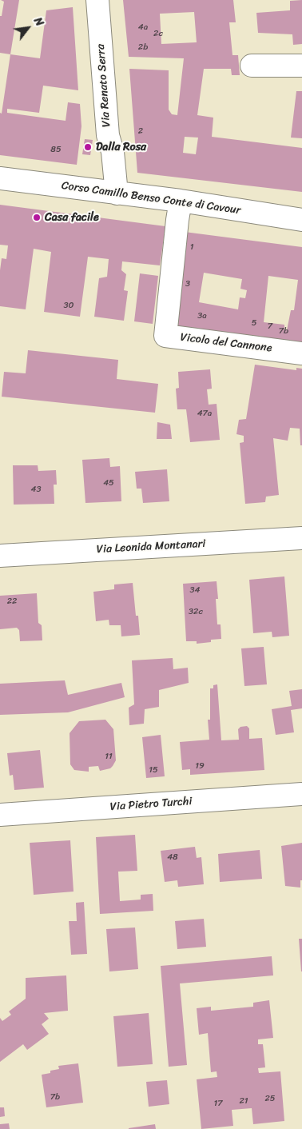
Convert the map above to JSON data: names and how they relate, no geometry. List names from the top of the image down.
{
  "streets": {
    "street": [
      "Via Renato Serra",
      "Corso Camillo Benso Conte di Cavour",
      "Vicolo del Cannone",
      "Via Leonida Montanari",
      "Via Pietro Turchi"
    ]
  },
  "crossings": [
    ["Via Renato Serra", "Corso Camillo Benso Conte di Cavour"],
    ["Corso Camillo Benso Conte di Cavour", "Vicolo del Cannone"]
  ],
  "places": ["Dalla Rosa", "Casa facile"],
  "house_numbers": [
    "4a",
    "2c",
    "2b",
    "2",
    "85",
    "1",
    "3",
    "30",
    "3a",
    "5",
    "7",
    "7b",
    "47a",
    "45",
    "43",
    "34",
    "22",
    "32c",
    "11",
    "19",
    "15",
    "48",
    "7b",
    "25",
    "21",
    "17"
  ],
  "north": "top right"
}
